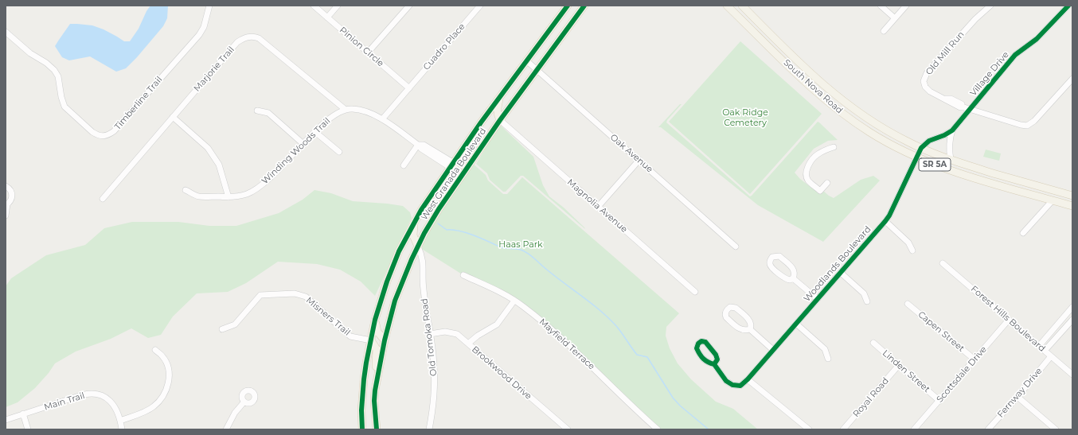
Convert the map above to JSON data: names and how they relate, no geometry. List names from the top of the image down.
{
  "streets": {
    "main road": ["South Nova Road", "SR 5A", "West Granada Boulevard"],
    "street": [
      "Pinion Circle",
      "Cuadro Place",
      "Old Mill Run",
      "Marjorie Trail",
      "Village Drive",
      "Timberline Trail",
      "Winding Woods Trail",
      "Oak Avenue",
      "Magnolia Avenue",
      "Woodlands Boulevard",
      "Misners Trail",
      "Forest Hills Boulevard",
      "Capen Street",
      "Old Tomoka Road",
      "Mayfield Terrace",
      "Linden Street",
      "Brookwood Drive",
      "Scottsdale Drive",
      "Fernway Drive",
      "Royal Road",
      "Main Trail"
    ]
  },
  "crossings": [
    ["Pinion Circle", "Cuadro Place"],
    ["Old Mill Run", "Village Drive"],
    ["Marjorie Trail", "Winding Woods Trail"],
    ["Village Drive", "South Nova Road"],
    ["Village Drive", "Woodlands Boulevard"],
    ["South Nova Road", "Woodlands Boulevard"],
    ["Oak Avenue", "West Granada Boulevard"],
    ["West Granada Boulevard", "Magnolia Avenue"],
    ["West Granada Boulevard", "Misners Trail"],
    ["West Granada Boulevard", "Old Tomoka Road"],
    ["Forest Hills Boulevard", "Scottsdale Drive"],
    ["Forest Hills Boulevard", "Fernway Drive"],
    ["Capen Street", "Scottsdale Drive"],
    ["Old Tomoka Road", "Brookwood Drive"],
    ["Linden Street", "Scottsdale Drive"],
    ["Linden Street", "Royal Road"]
  ],
  "parks": ["Oak Ridge Cemetery", "Haas Park"]
}
